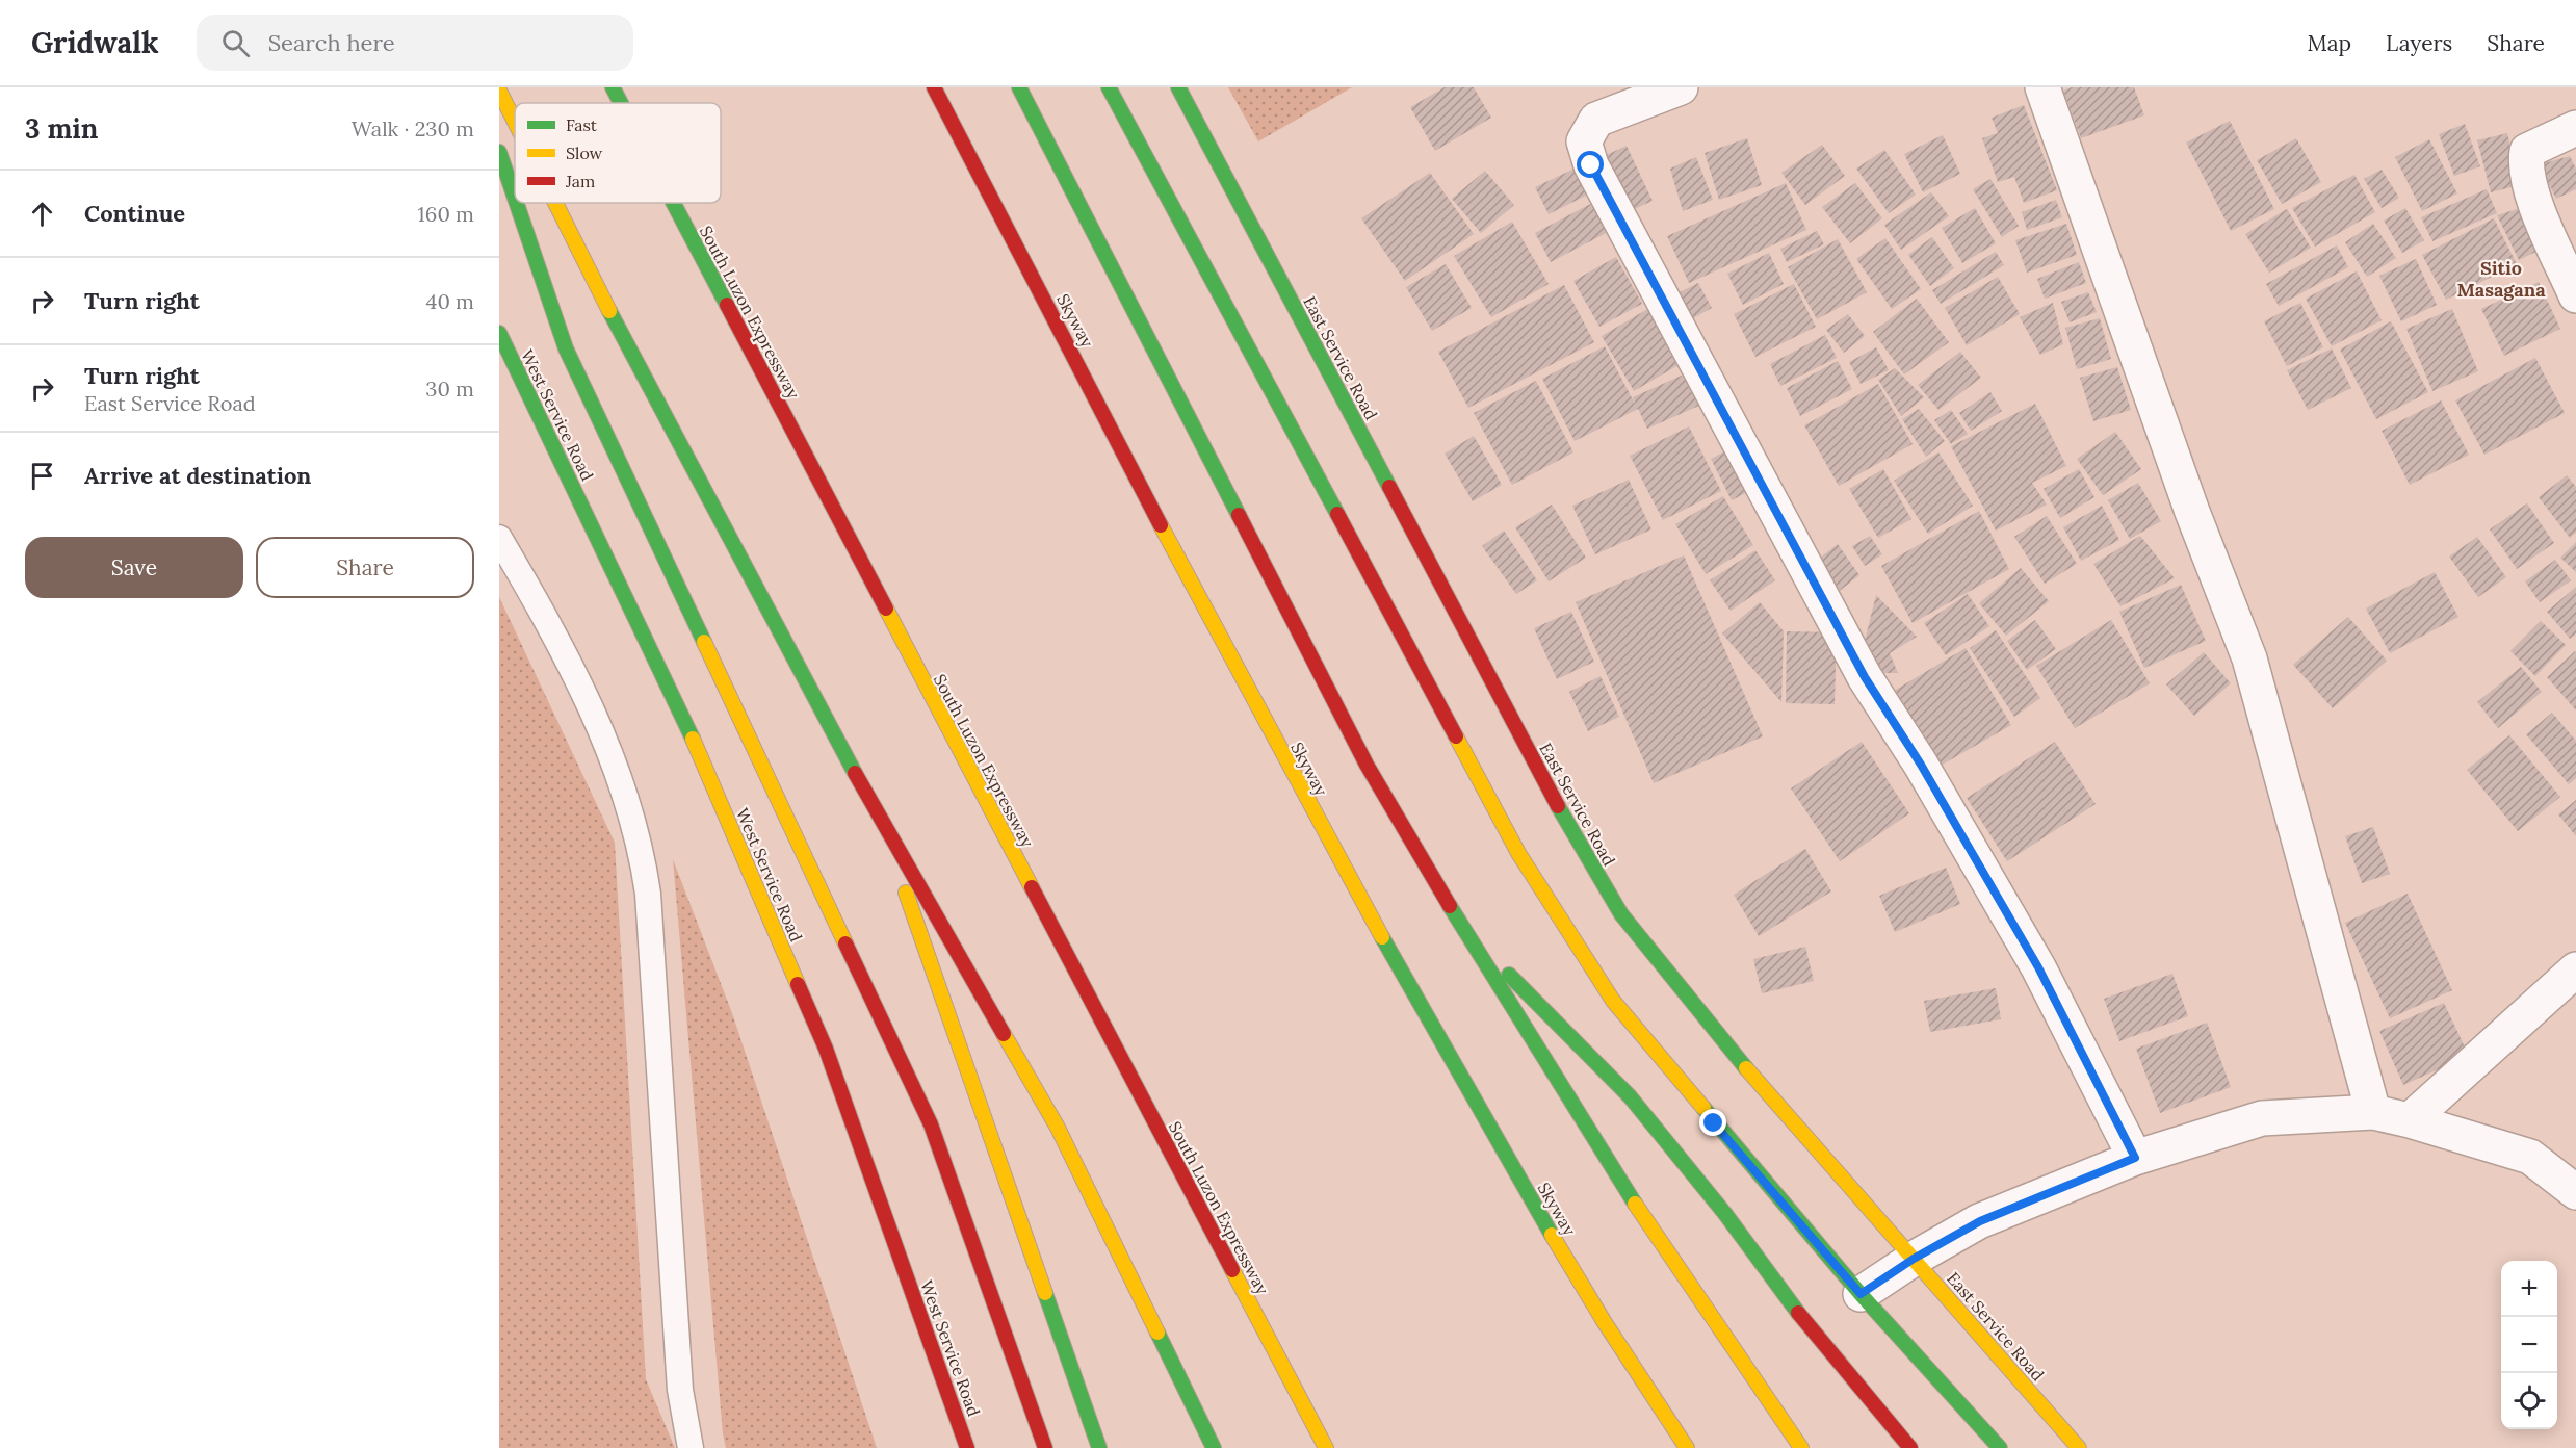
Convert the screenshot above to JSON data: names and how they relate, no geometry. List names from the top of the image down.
{
  "streets": {
    "main road": [
      "South Luzon Expressway",
      "Skyway",
      "East Service Road",
      "West Service Road"
    ]
  },
  "districts": ["Sitio Masagana"],
  "legend": ["Fast", "Slow", "Jam"],
  "page": {
    "header": "Gridwalk",
    "search": "Search here",
    "nav": ["Map", "Layers", "Share"],
    "heading": ["3 min", "Walk · 230 m"],
    "list": [
      ["Continue", "160 m"],
      ["Turn right", "40 m"],
      ["Turn right", "East Service Road", "30 m"],
      "Arrive at destination"
    ],
    "buttons": ["Save", "Share"],
    "map_buttons": ["+", "−"]
  }
}
